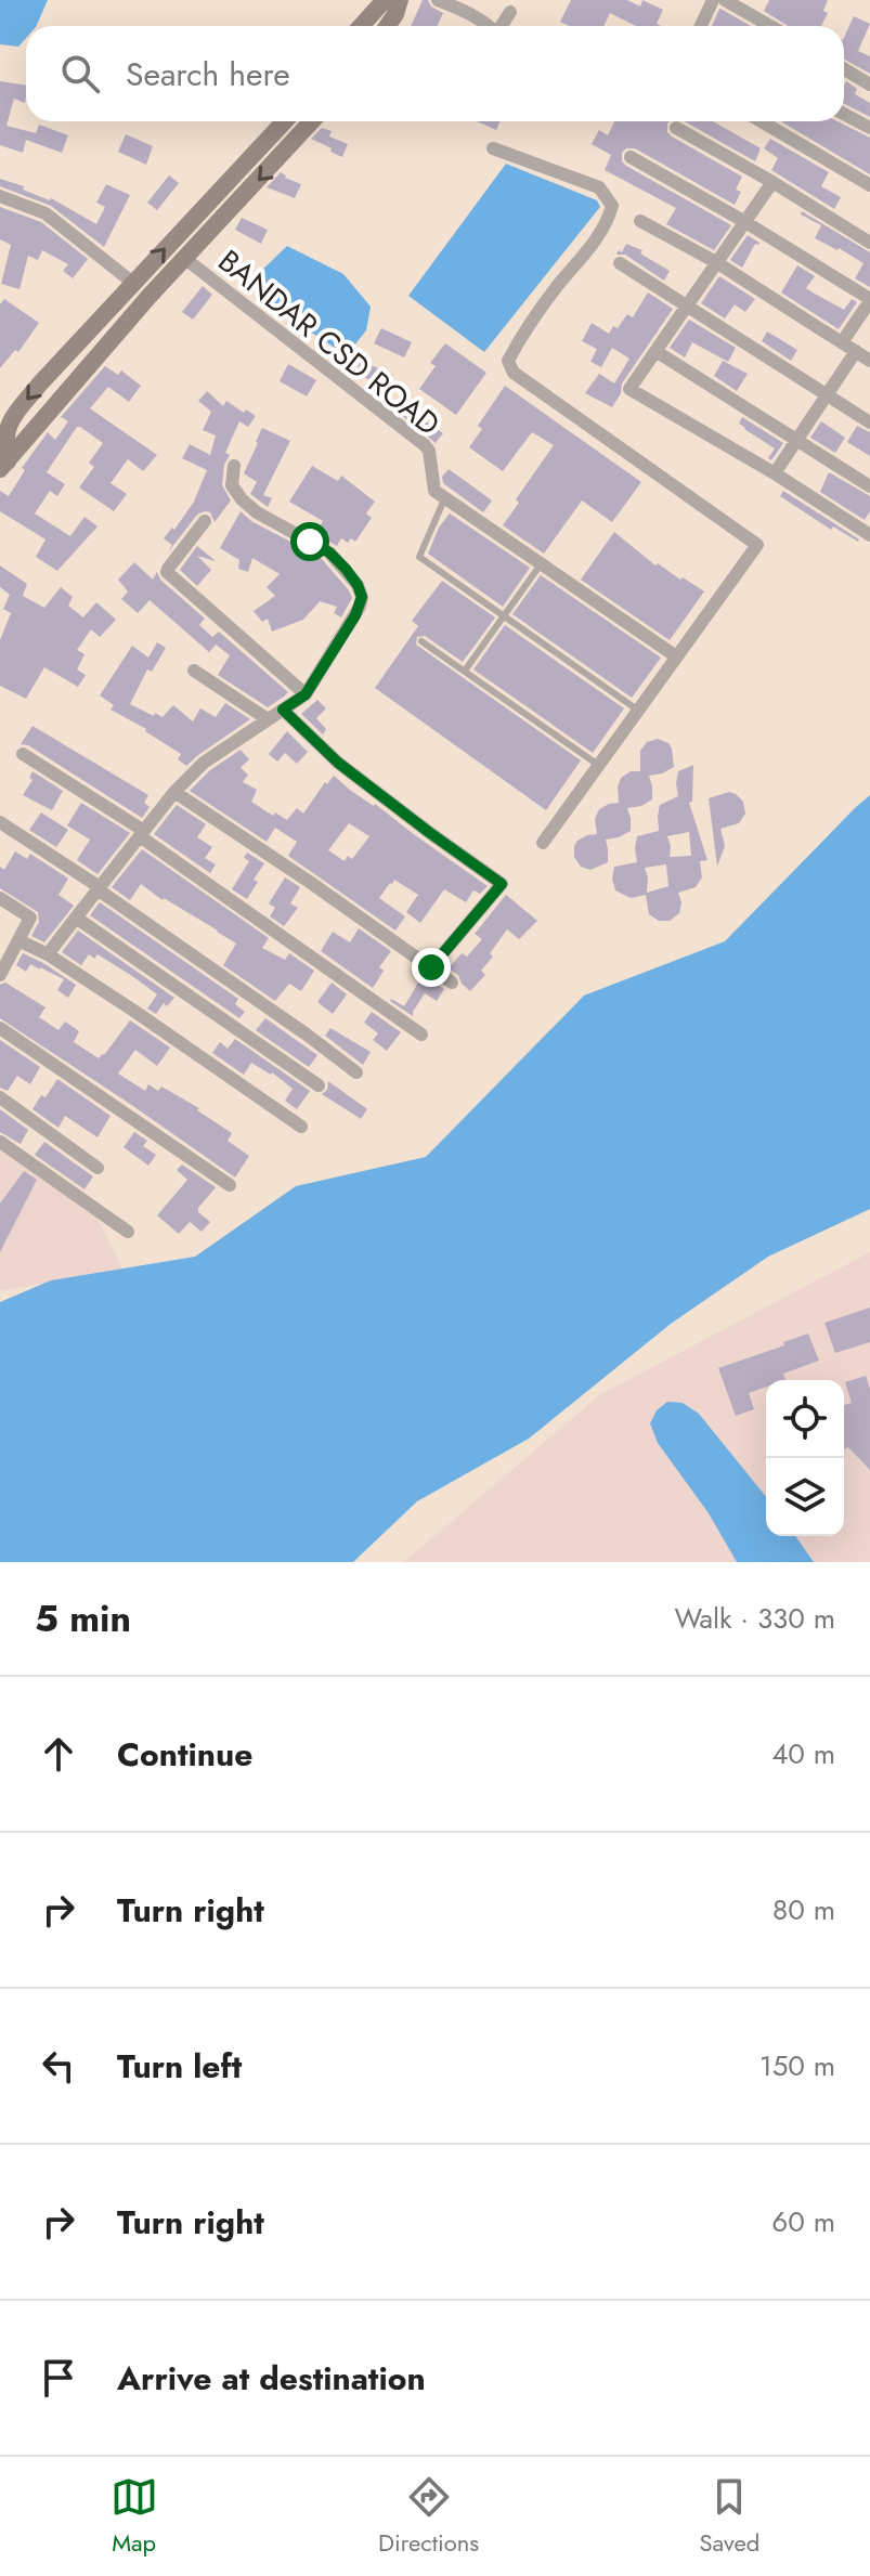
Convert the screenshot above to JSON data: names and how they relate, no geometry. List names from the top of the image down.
{
  "streets": {
    "street": ["BANDAR CSD ROAD"]
  },
  "page": {
    "search": "Search here",
    "heading": ["5 min", "Walk · 330 m"],
    "list": [
      ["Continue", "40 m"],
      ["Turn right", "80 m"],
      ["Turn left", "150 m"],
      ["Turn right", "60 m"],
      "Arrive at destination"
    ],
    "nav": ["Map", "Directions", "Saved"]
  }
}
